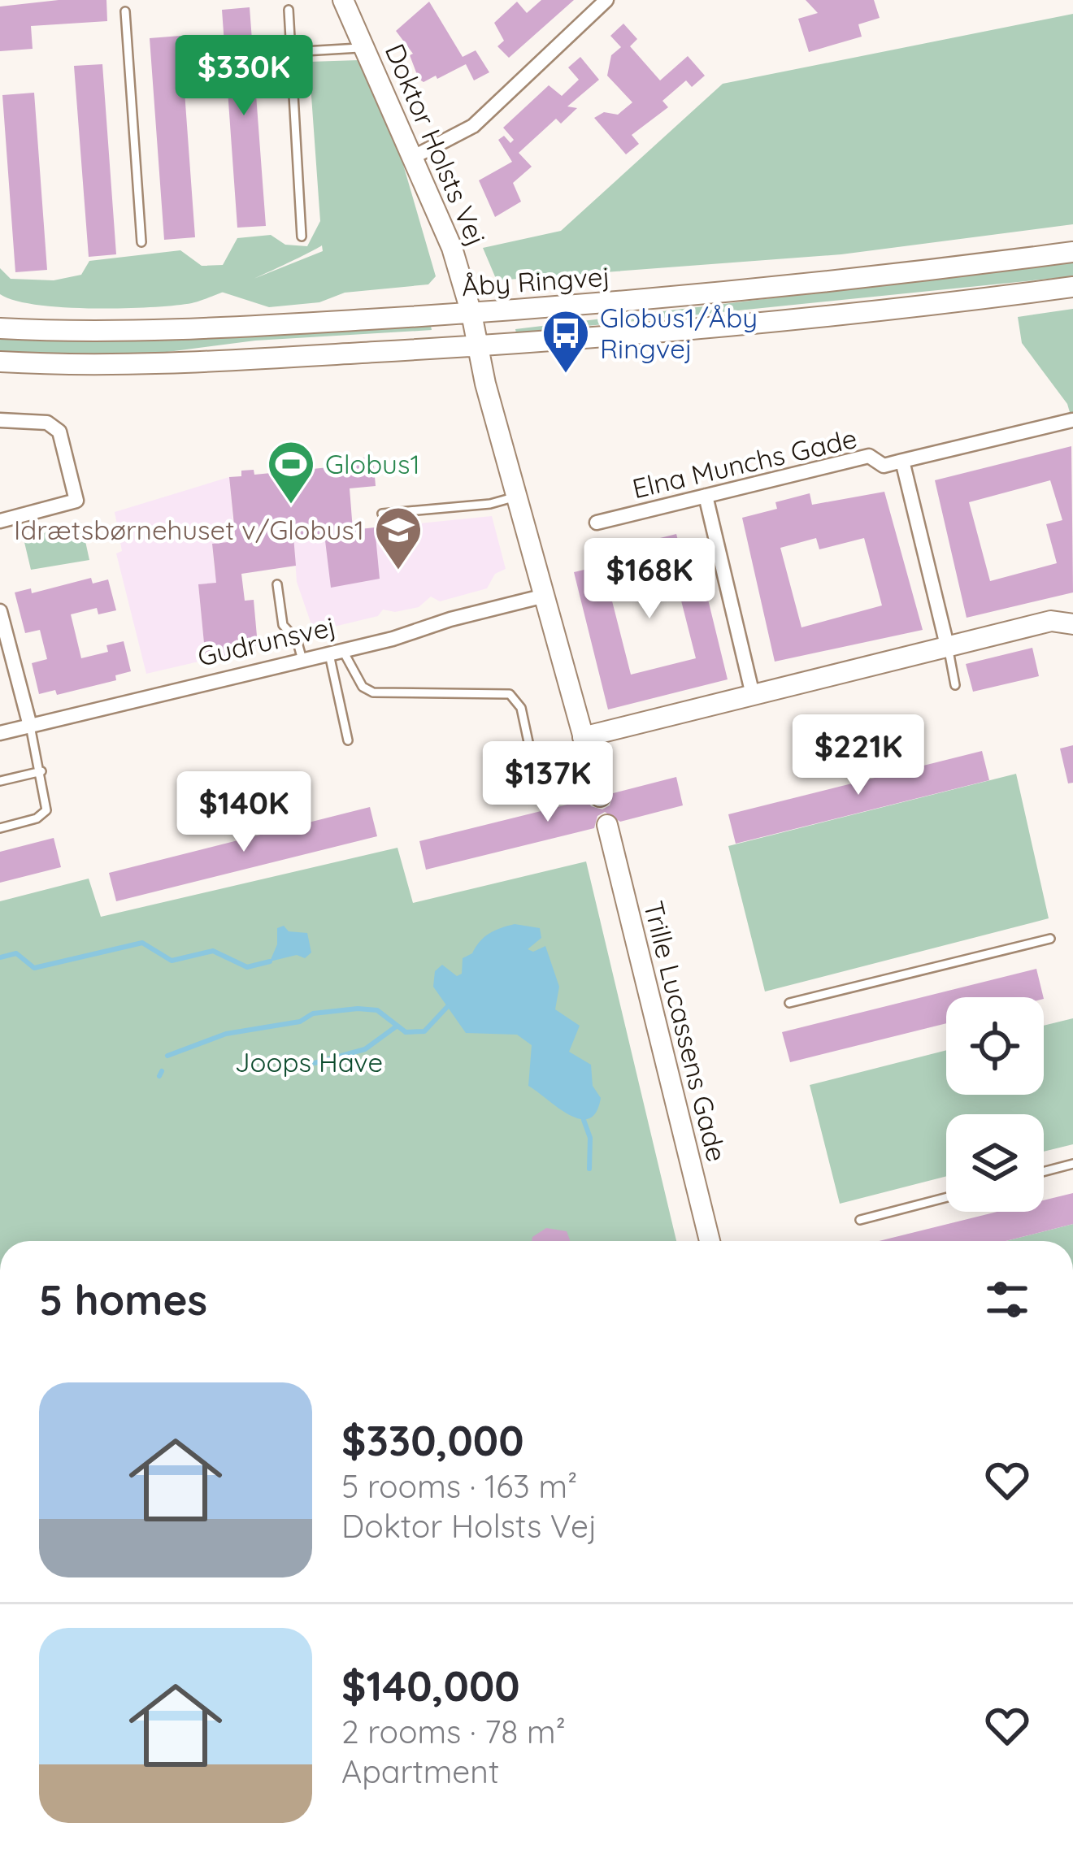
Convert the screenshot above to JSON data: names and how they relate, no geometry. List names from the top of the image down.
{
  "streets": {
    "main road": ["Doktor Holsts Vej", "Åby Ringvej", "Trille Lucassens Gade"],
    "street": ["Elna Munchs Gade", "Gudrunsvej"]
  },
  "crossings": [
    ["Doktor Holsts Vej", "Åby Ringvej"]
  ],
  "parks": ["Joops Have"],
  "places": {
    "bus stop": ["Globus1/Åby Ringvej"],
    "sports": ["Globus1"],
    "school or university": ["Idrætsbørnehuset v/Globus1"]
  },
  "page": {
    "price": [
      "$330K",
      "$168K",
      "$221K",
      "$137K",
      "$140K"
    ],
    "heading": "5 homes",
    "list": [
      {
        "name": "$330,000",
        "note": "5 rooms · 163 m² · Doktor Holsts Vej"
      },
      {
        "name": "$140,000",
        "note": "2 rooms · 78 m² · Apartment"
      }
    ]
  }
}
